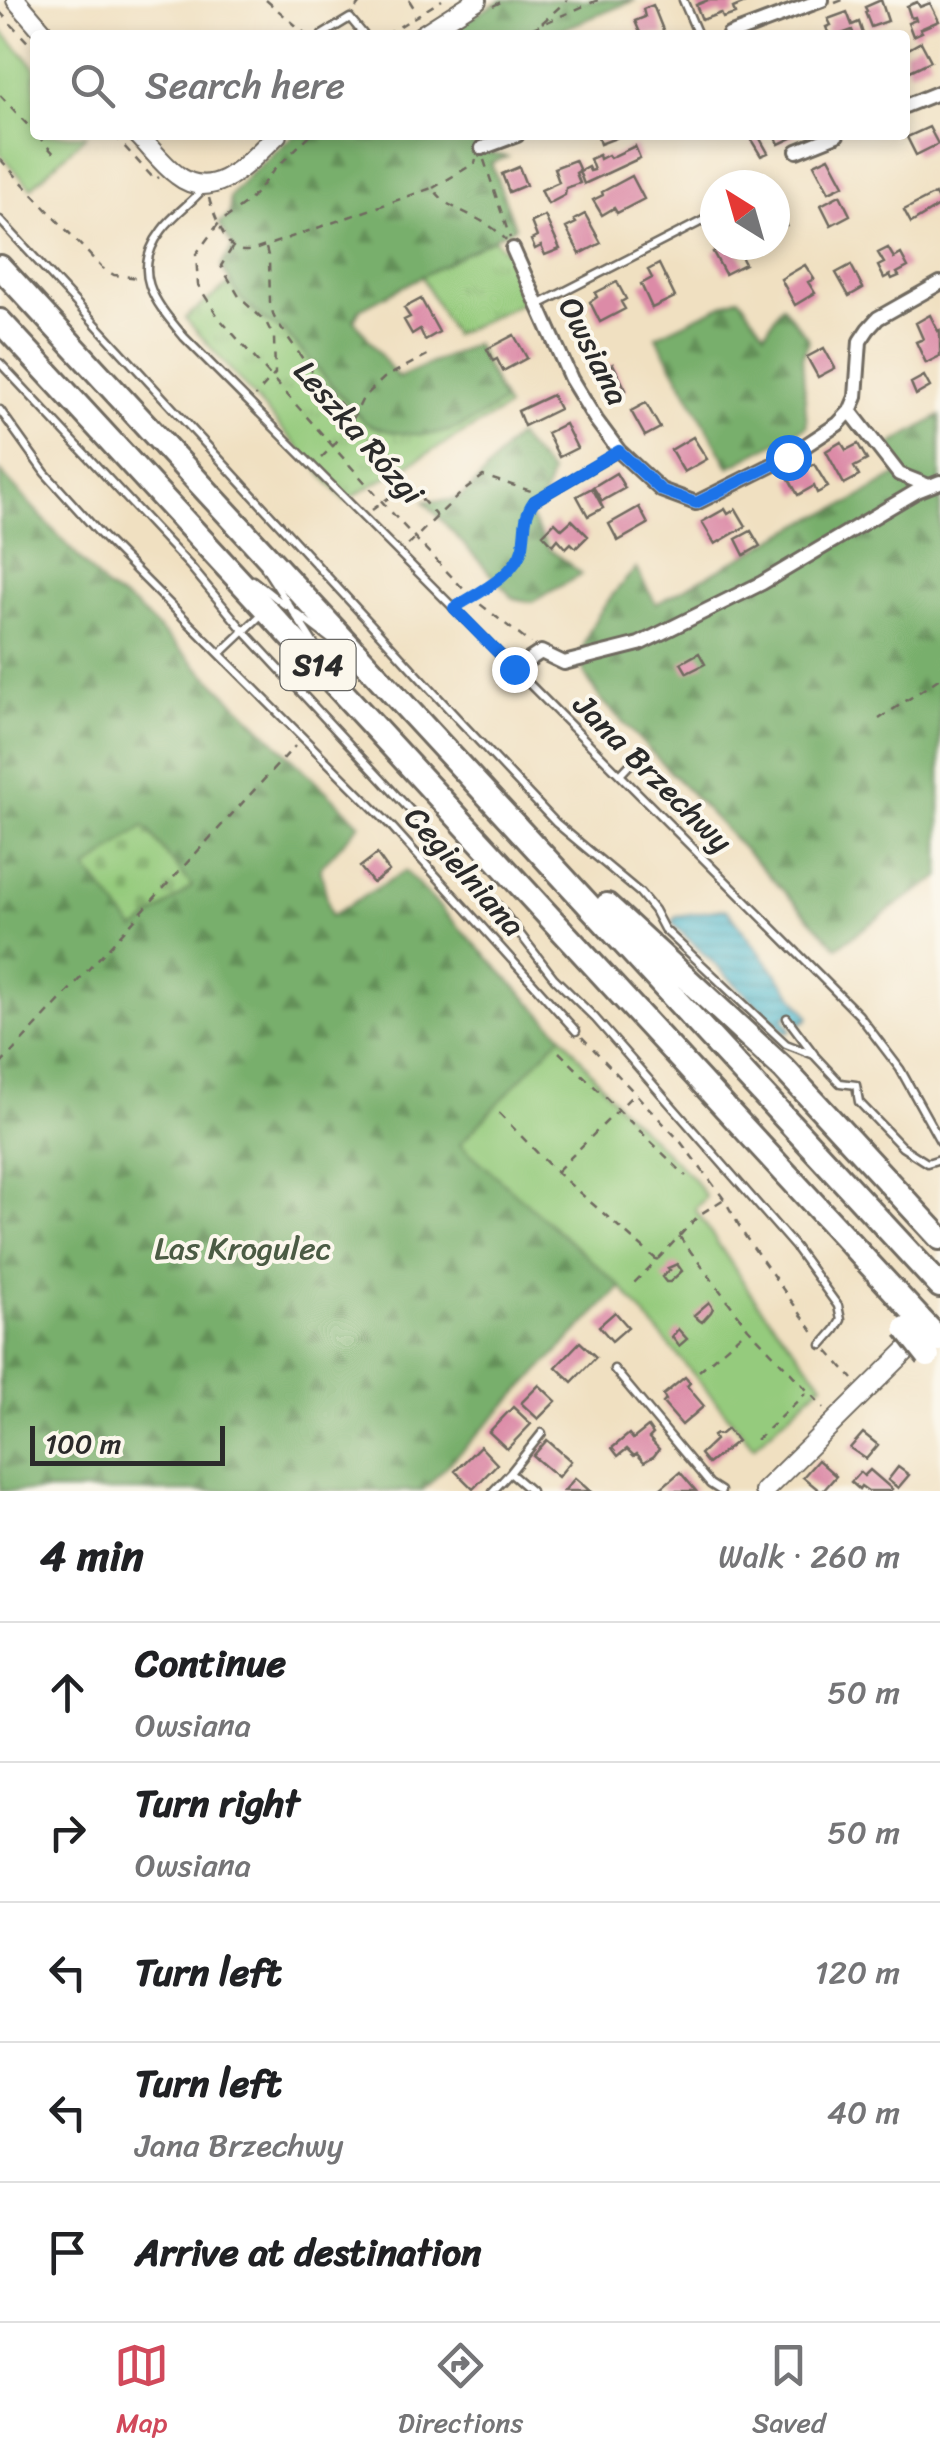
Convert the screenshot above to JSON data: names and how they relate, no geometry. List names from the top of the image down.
{
  "streets": {
    "highway": ["S14"],
    "street": ["Owsiana"],
    "lane": ["Jana Brzechwy", "Cegielniana"],
    "path": ["Leszka Rózgi"]
  },
  "parks": ["Las Krogulec"],
  "scale_bar": "100 m",
  "north": "top left",
  "page": {
    "search": "Search here",
    "scale": "100 m",
    "heading": ["4 min", "Walk · 260 m"],
    "list": [
      ["Continue", "Owsiana", "50 m"],
      ["Turn right", "Owsiana", "50 m"],
      ["Turn left", "120 m"],
      ["Turn left", "Jana Brzechwy", "40 m"],
      "Arrive at destination"
    ],
    "nav": ["Map", "Directions", "Saved"]
  }
}
